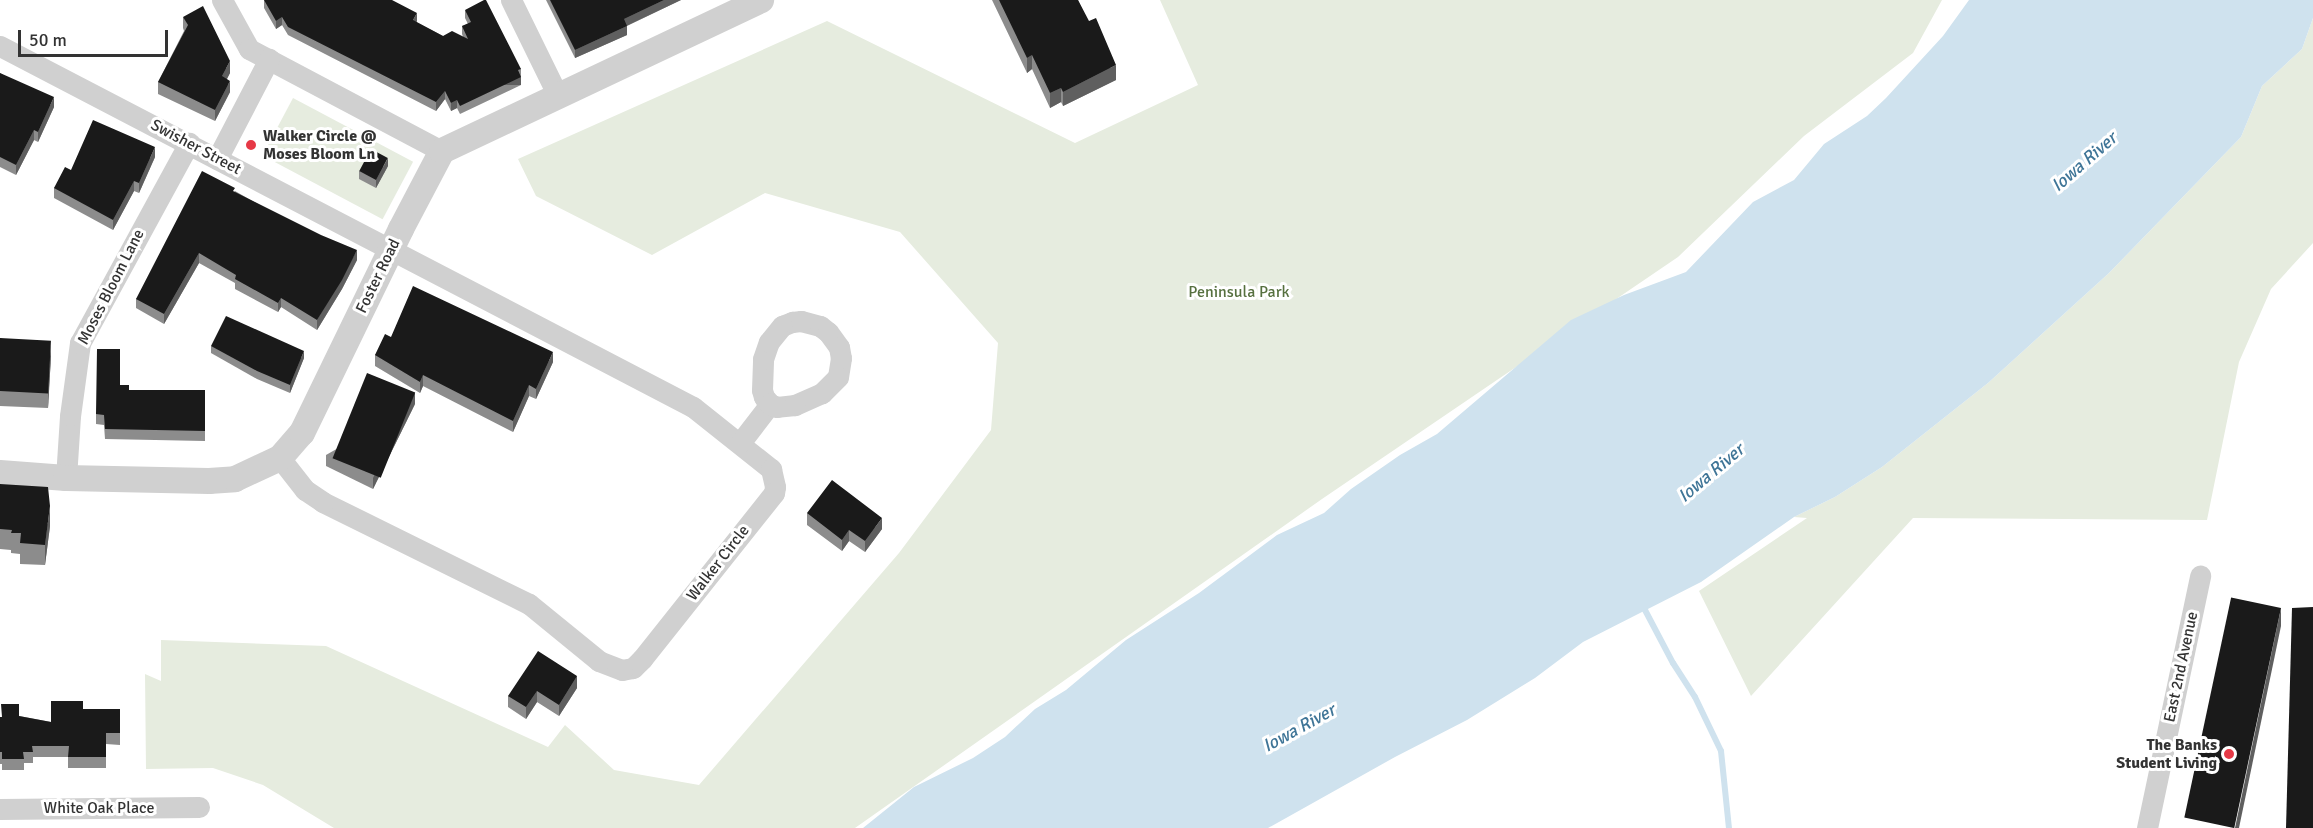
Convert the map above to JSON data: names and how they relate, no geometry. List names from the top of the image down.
{
  "streets": {
    "street": [
      "Swisher Street",
      "Foster Road",
      "Moses Bloom Lane",
      "Walker Circle",
      "East 2nd Avenue",
      "White Oak Place"
    ]
  },
  "crossings": [
    ["Swisher Street", "Foster Road"],
    ["Swisher Street", "Moses Bloom Lane"],
    ["Swisher Street", "Walker Circle"],
    ["Foster Road", "Moses Bloom Lane"],
    ["Foster Road", "Walker Circle"]
  ],
  "water": ["Iowa River"],
  "parks": ["Peninsula Park"],
  "places": ["Walker Circle @ Moses Bloom Ln", "The Banks Student Living"],
  "scale_bar": "50 m"
}
